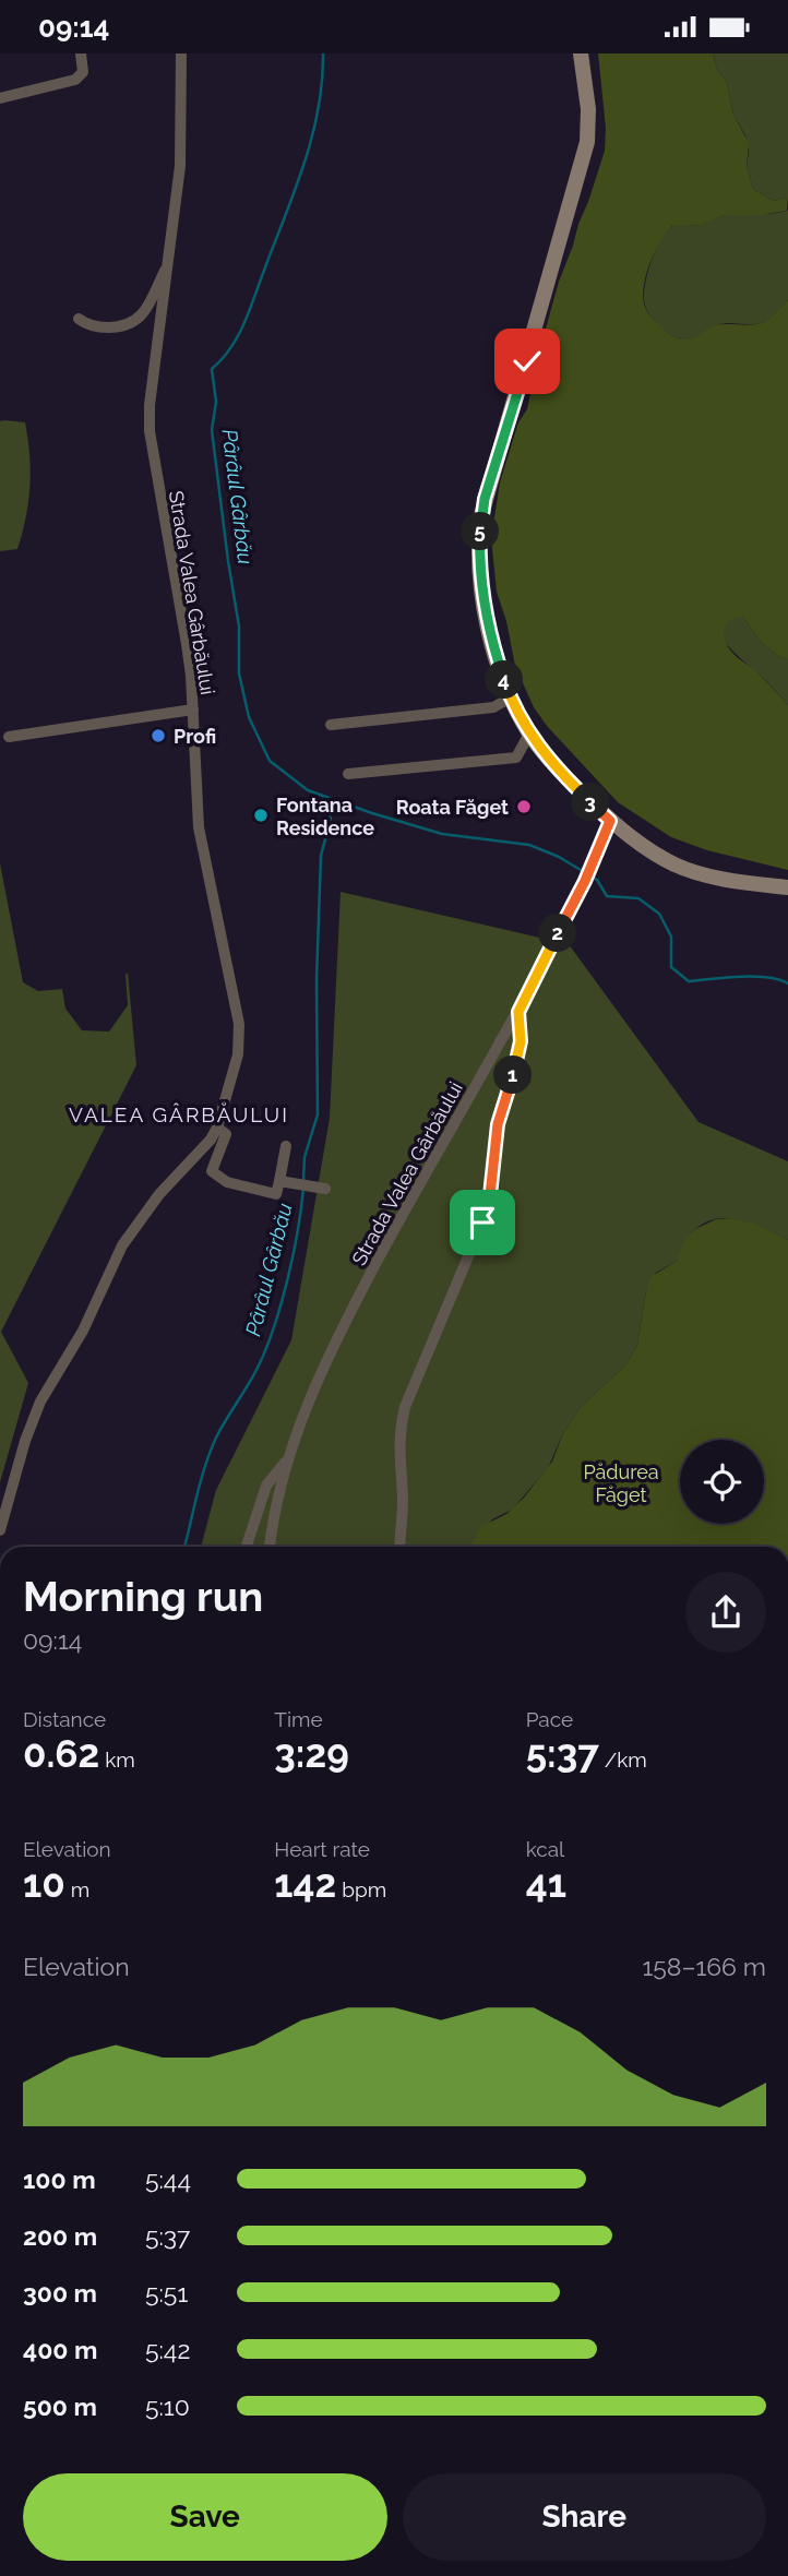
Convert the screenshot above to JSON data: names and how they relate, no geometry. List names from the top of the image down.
{
  "streets": {
    "street": ["Strada Valea Gârbăului"]
  },
  "districts": ["VALEA GÂRBĂULUI"],
  "water": ["Pârâul Gârbău"],
  "parks": ["Pădurea Făget"],
  "places": ["Profi", "Roata Făget", "Fontana Residence"],
  "page": {
    "status": "09:14",
    "pins": [
      "5",
      "4",
      "3",
      "2",
      "1"
    ],
    "heading": ["Morning run", "09:14"],
    "stats": [
      ["Distance", "0.62 km"],
      ["Time", "3:29"],
      ["Pace", "5:37 /km"],
      ["Elevation", "10 m"],
      ["Heart rate", "142 bpm"],
      ["kcal", "41"]
    ],
    "chart": ["Elevation", "158–166 m"],
    "list": [
      {
        "name": "100 m",
        "note": "5:44"
      },
      {
        "name": "200 m",
        "note": "5:37"
      },
      {
        "name": "300 m",
        "note": "5:51"
      },
      {
        "name": "400 m",
        "note": "5:42"
      },
      {
        "name": "500 m",
        "note": "5:10"
      }
    ],
    "buttons": ["Save", "Share"]
  }
}
